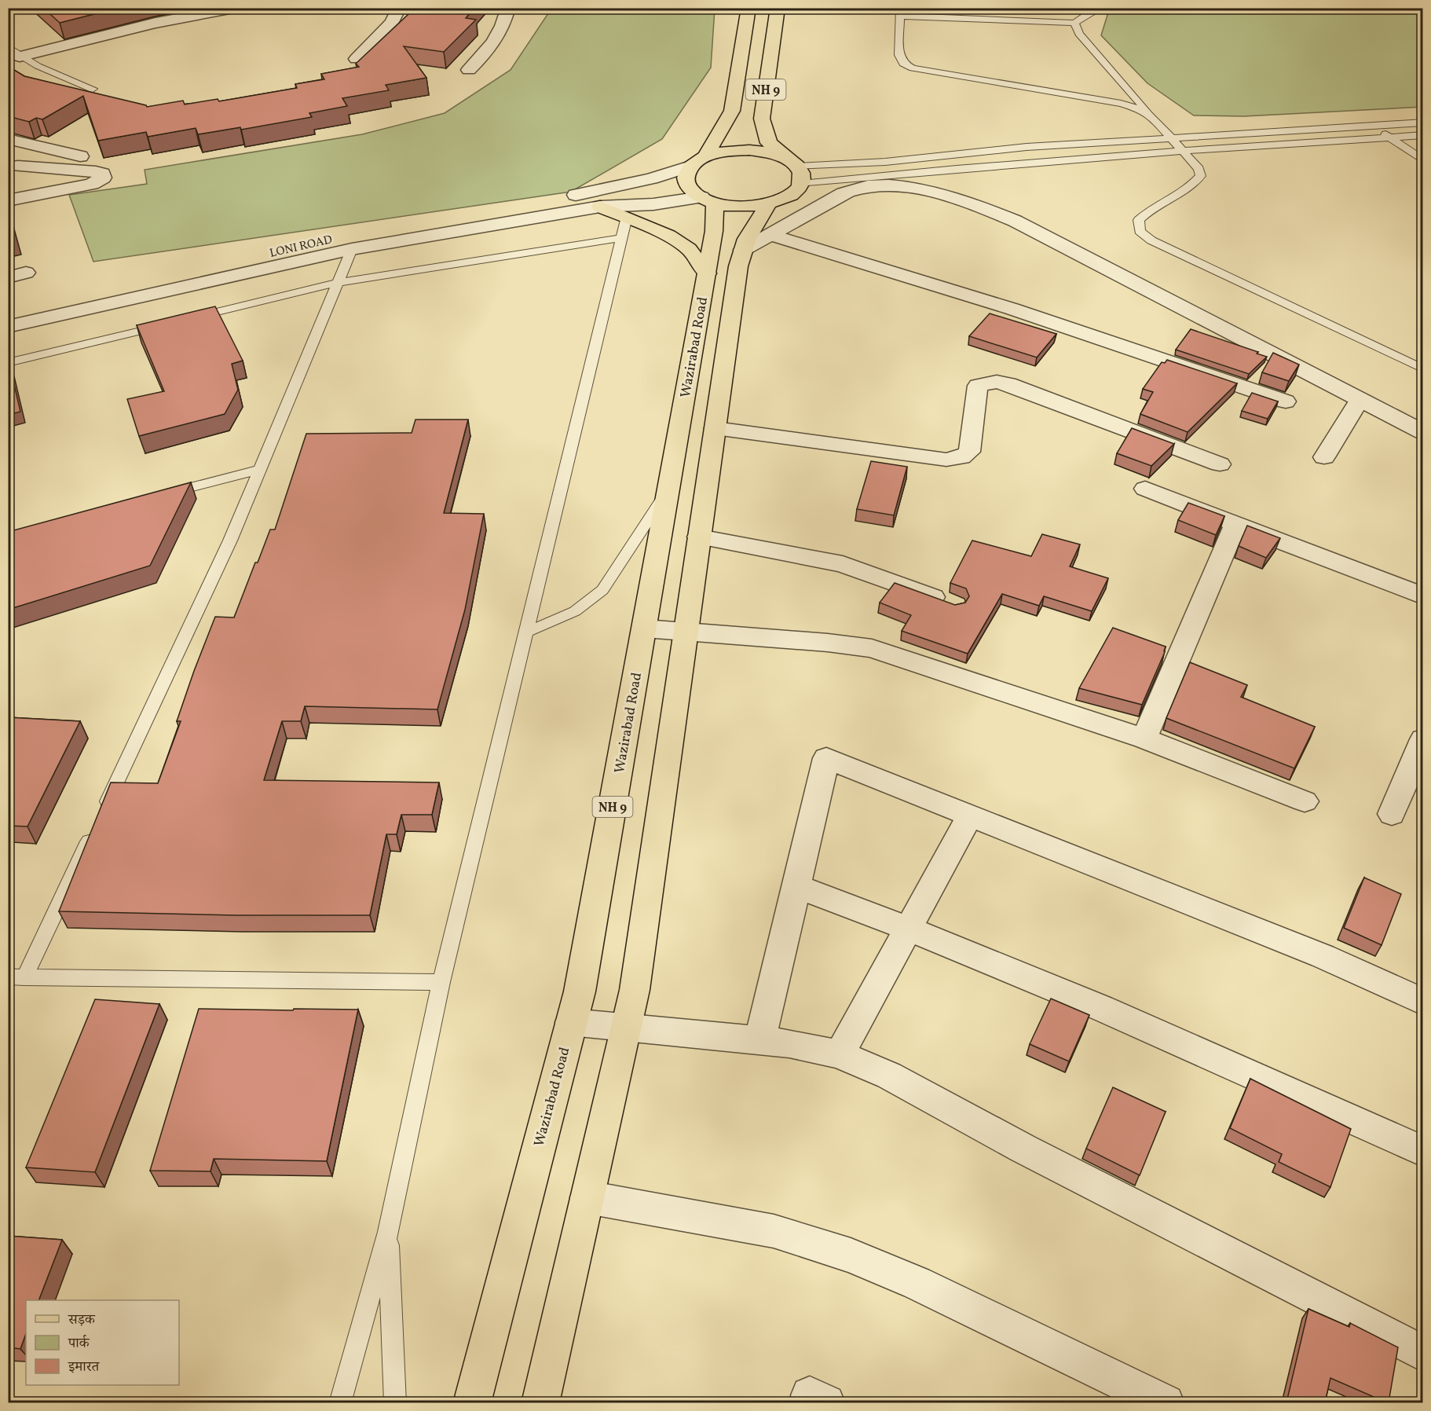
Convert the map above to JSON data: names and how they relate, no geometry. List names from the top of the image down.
{
  "streets": {
    "main road": ["NH 9", "Wazirabad Road"],
    "street": ["LONI ROAD"]
  },
  "legend": ["सड़क", "पार्क", "इमारत"]
}
